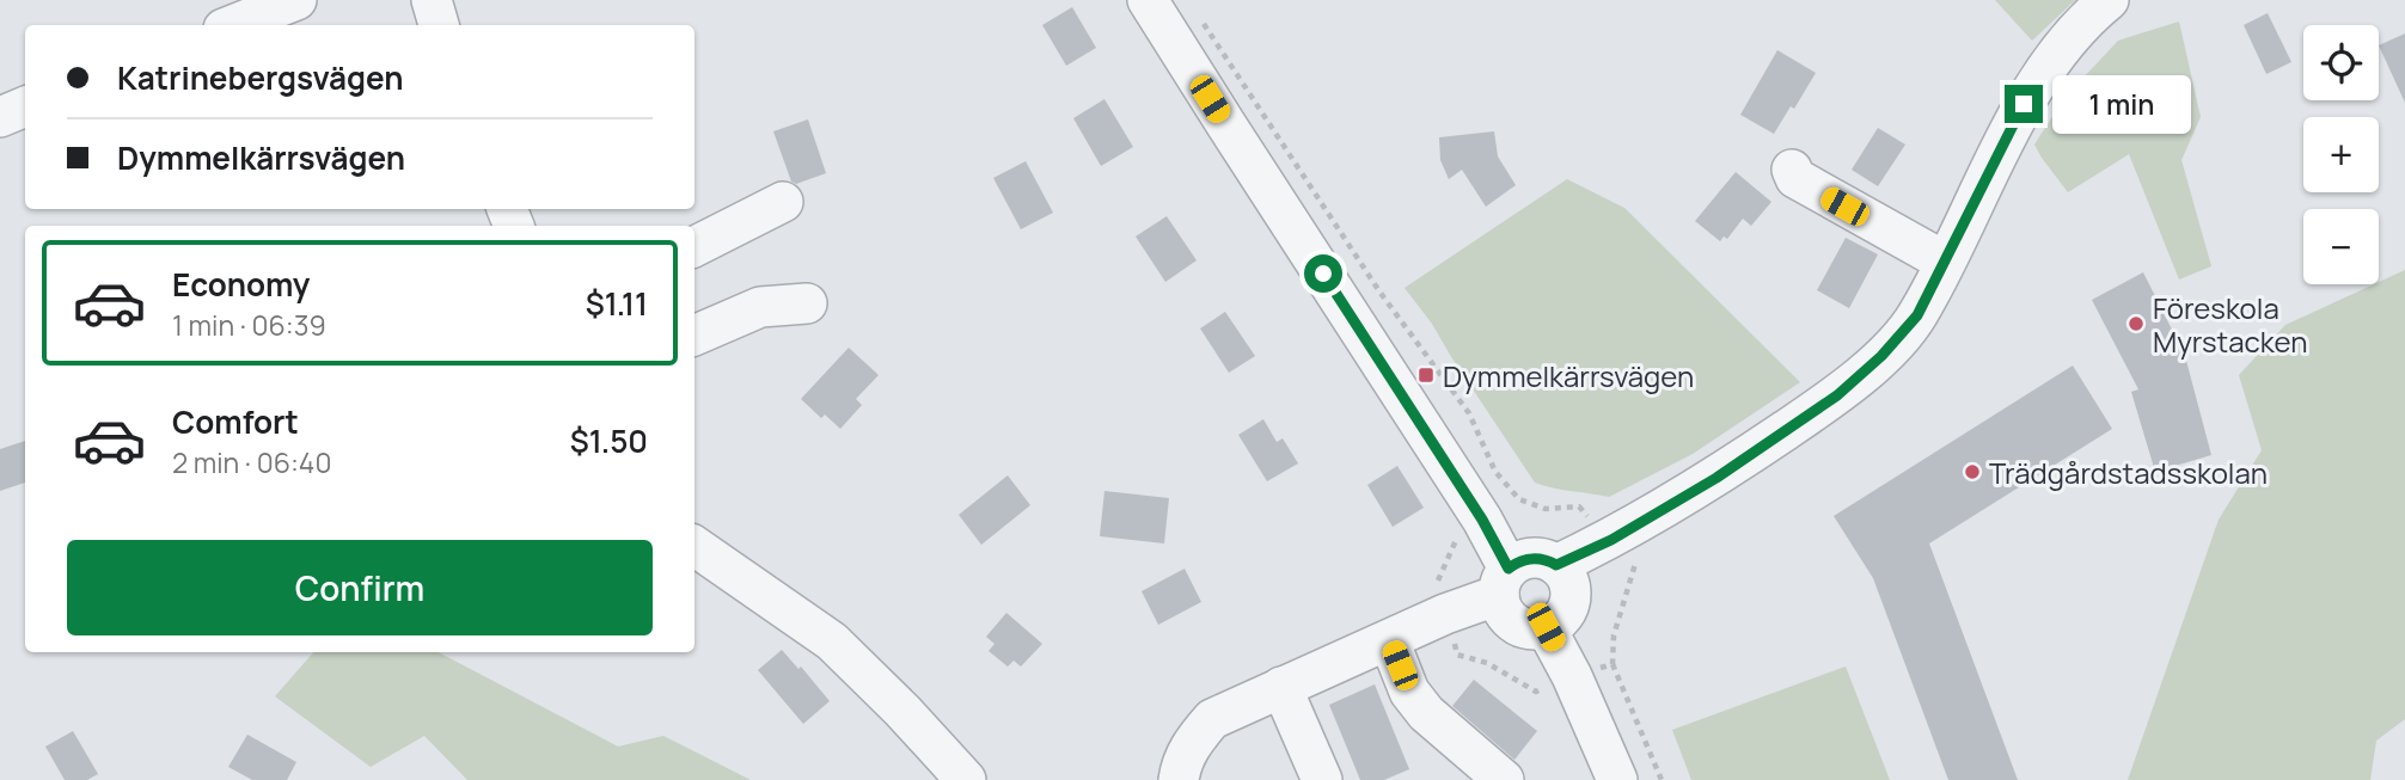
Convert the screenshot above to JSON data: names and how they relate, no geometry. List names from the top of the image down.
{
  "places": {
    "other": ["Föreskola Myrstacken", "Trädgårdstadsskolan"],
    "transit": ["Dymmelkärrsvägen"]
  },
  "page": {
    "map_buttons": ["+", "−"],
    "banner": ["Katrinebergsvägen", "Dymmelkärrsvägen"],
    "bubble": "1 min",
    "list": [
      {
        "name": "Economy",
        "note": "1 min · 06:39",
        "value": "$1.11"
      },
      {
        "name": "Comfort",
        "note": "2 min · 06:40",
        "value": "$1.50"
      }
    ],
    "buttons": "Confirm"
  }
}
